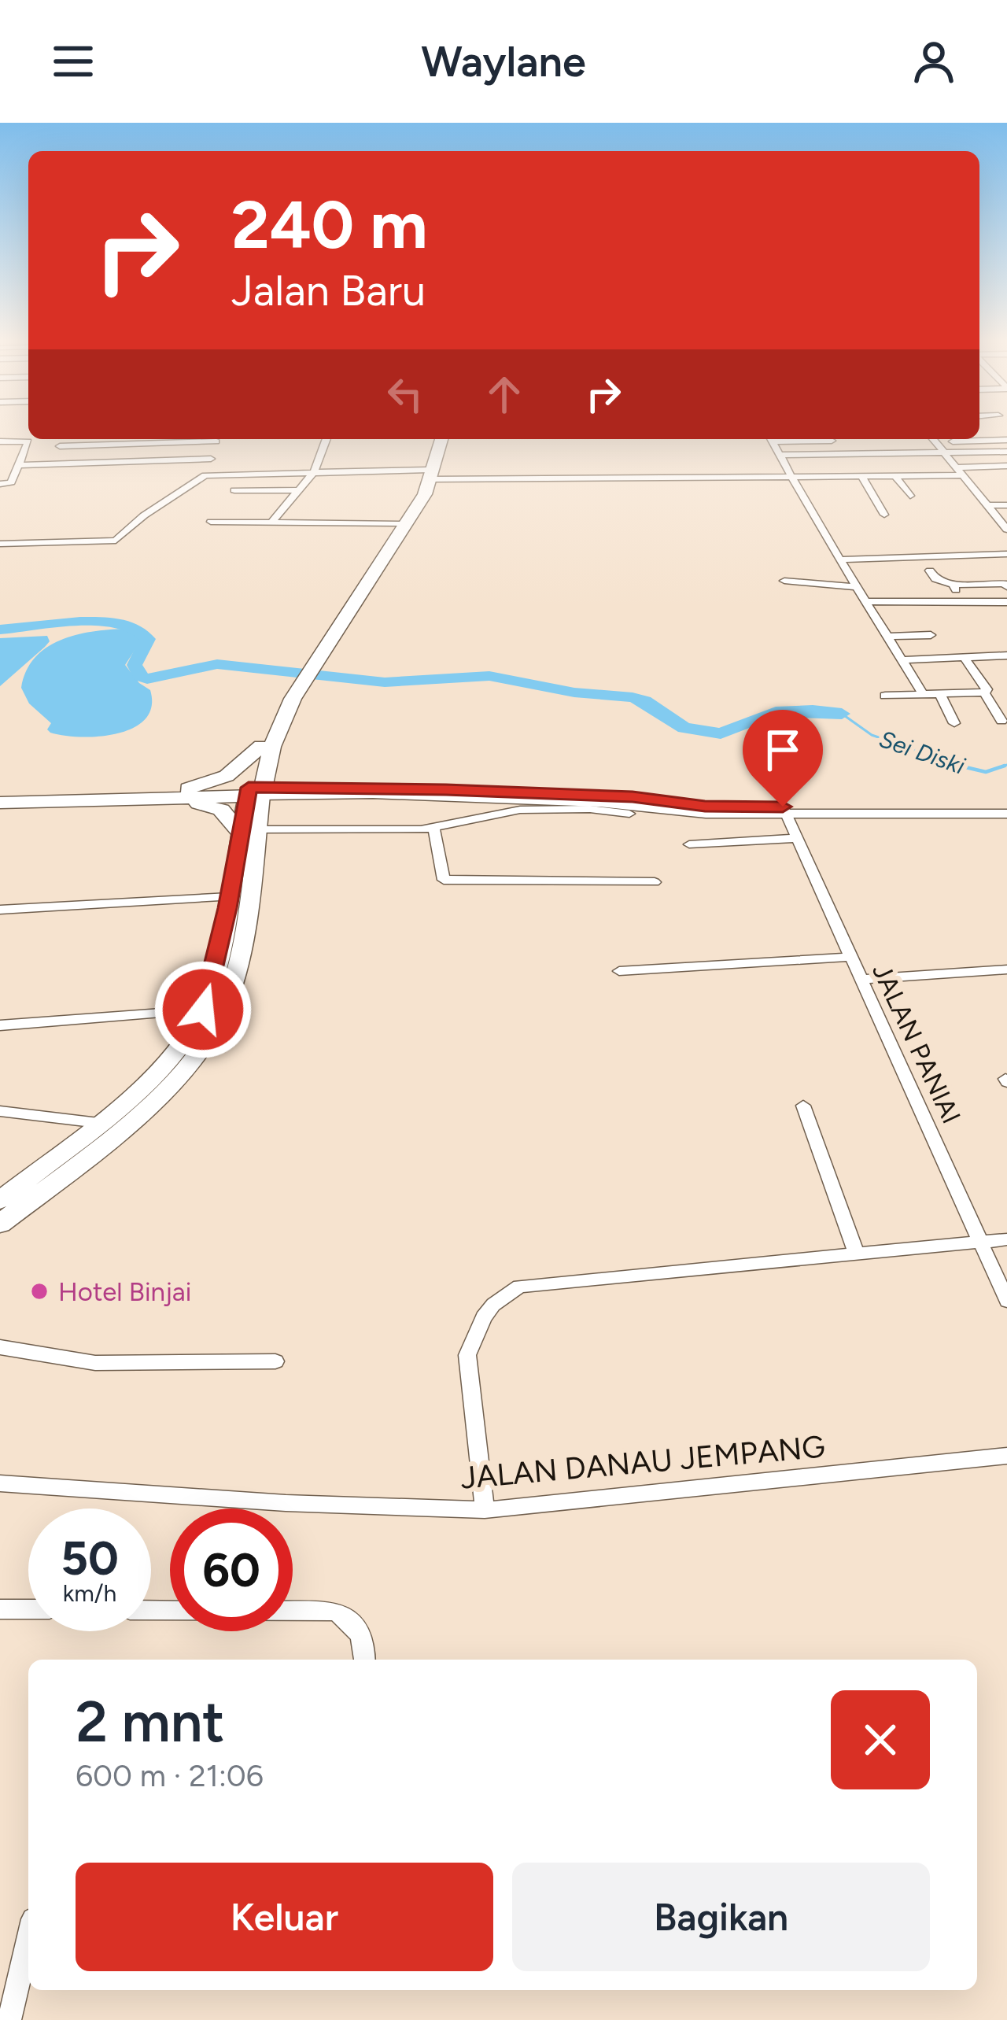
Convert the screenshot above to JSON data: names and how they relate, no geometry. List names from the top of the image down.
{
  "streets": {
    "street": ["JALAN PANIAI", "JALAN DANAU JEMPANG"]
  },
  "water": ["Sei Diski"],
  "places": ["Hotel Binjai"],
  "page": {
    "header": "Waylane",
    "turn": ["240 m", "Jalan Baru"],
    "speed": "50 km/h",
    "limit": "60",
    "heading": ["2 mnt", "600 m · 21:06"],
    "buttons": ["Keluar", "Bagikan"]
  }
}
